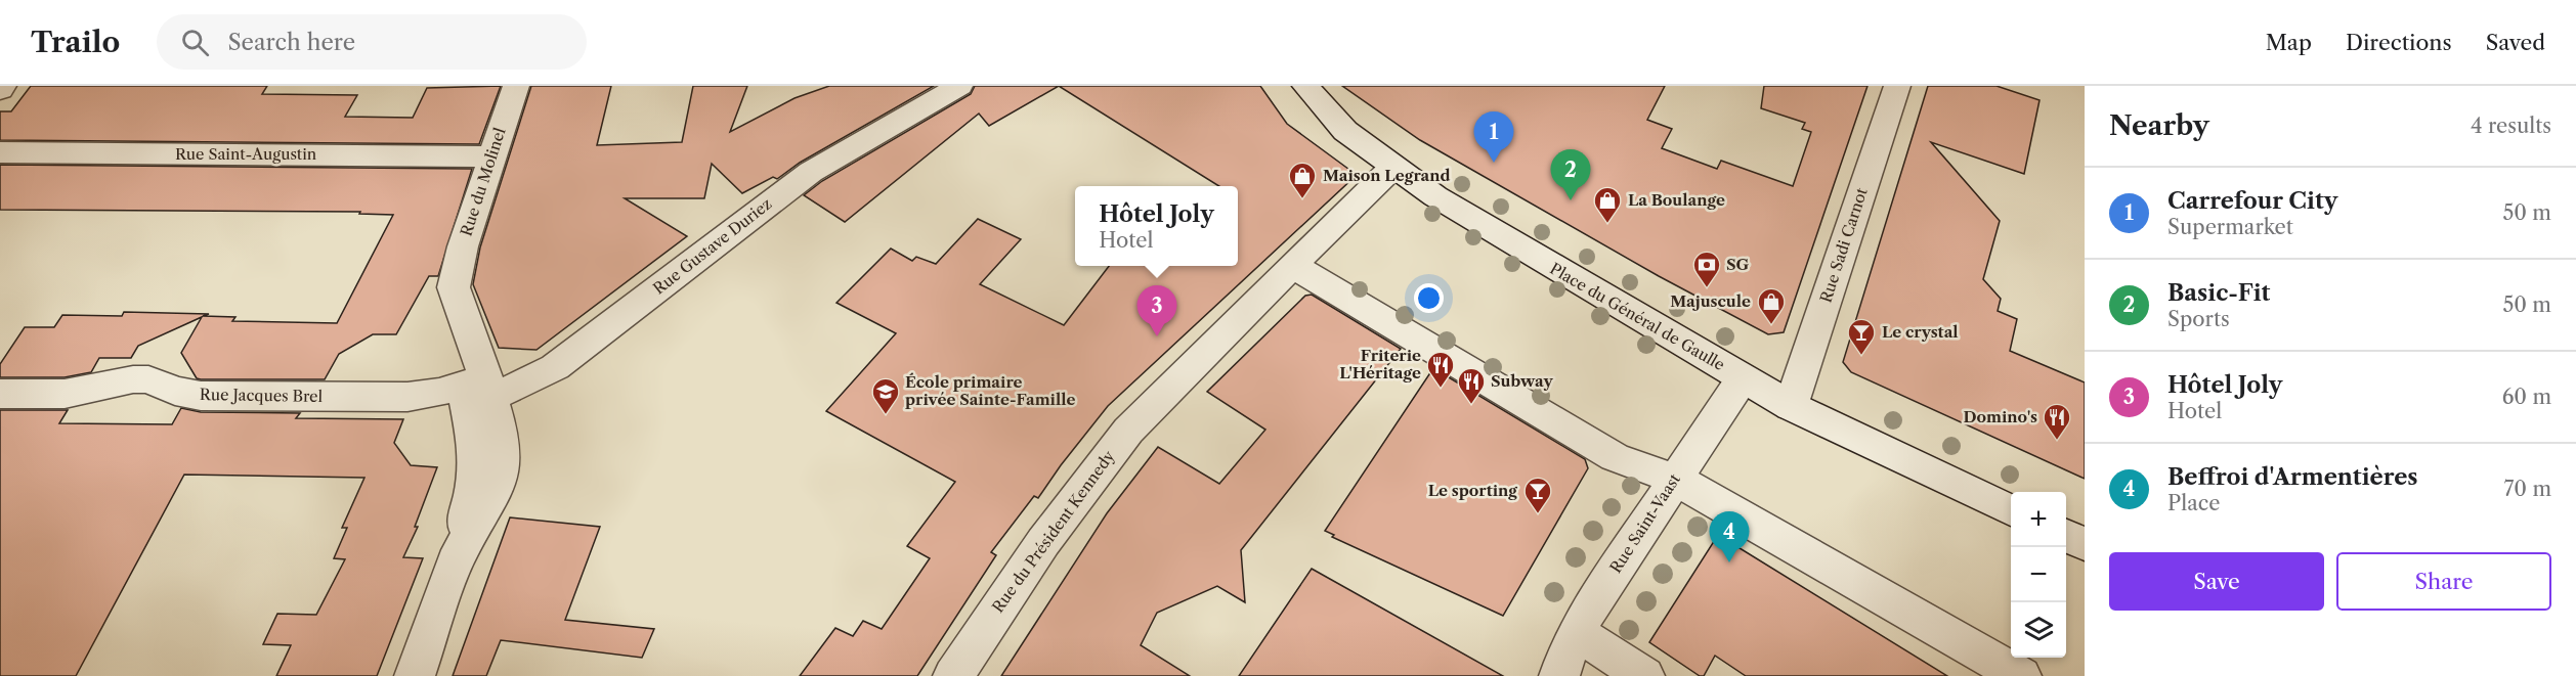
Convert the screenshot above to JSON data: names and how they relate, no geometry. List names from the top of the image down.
{
  "streets": {
    "street": [
      "Rue Saint-Augustin",
      "Rue du Molinel",
      "Rue Sadi Carnot",
      "Rue Gustave Duriez",
      "Place du Général de Gaulle",
      "Rue Jacques Brel",
      "Rue Saint-Vaast",
      "Rue du Président Kennedy"
    ]
  },
  "crossings": [
    ["Rue Saint-Augustin", "Rue du Molinel"],
    ["Rue du Molinel", "Rue Gustave Duriez"],
    ["Rue du Molinel", "Rue Jacques Brel"],
    ["Rue Sadi Carnot", "Place du Général de Gaulle"],
    ["Rue Gustave Duriez", "Rue Jacques Brel"],
    ["Place du Général de Gaulle", "Rue Saint-Vaast"]
  ],
  "places": {
    "shop": ["Maison Legrand", "La Boulange", "Majuscule"],
    "bank": ["SG"],
    "bar": ["Le crystal", "Le sporting"],
    "restaurant": ["Friterie L'Héritage", "Subway", "Domino's"],
    "school or university": ["École primaire privée Sainte-Famille"]
  },
  "page": {
    "header": "Trailo",
    "search": "Search here",
    "nav": ["Map", "Directions", "Saved"],
    "heading": ["Nearby", "4 results"],
    "pins": [
      "1",
      "2",
      "3",
      "4"
    ],
    "list": [
      {
        "mark": "1",
        "name": "Carrefour City",
        "note": "Supermarket",
        "value": "50 m"
      },
      {
        "mark": "2",
        "name": "Basic-Fit",
        "note": "Sports",
        "value": "50 m"
      },
      {
        "mark": "3",
        "name": "Hôtel Joly",
        "note": "Hotel",
        "value": "60 m"
      },
      {
        "mark": "4",
        "name": "Beffroi d'Armentières",
        "note": "Place",
        "value": "70 m"
      }
    ],
    "popup": ["Hôtel Joly", "Hotel"],
    "map_buttons": ["+", "−"],
    "buttons": ["Save", "Share"]
  }
}
